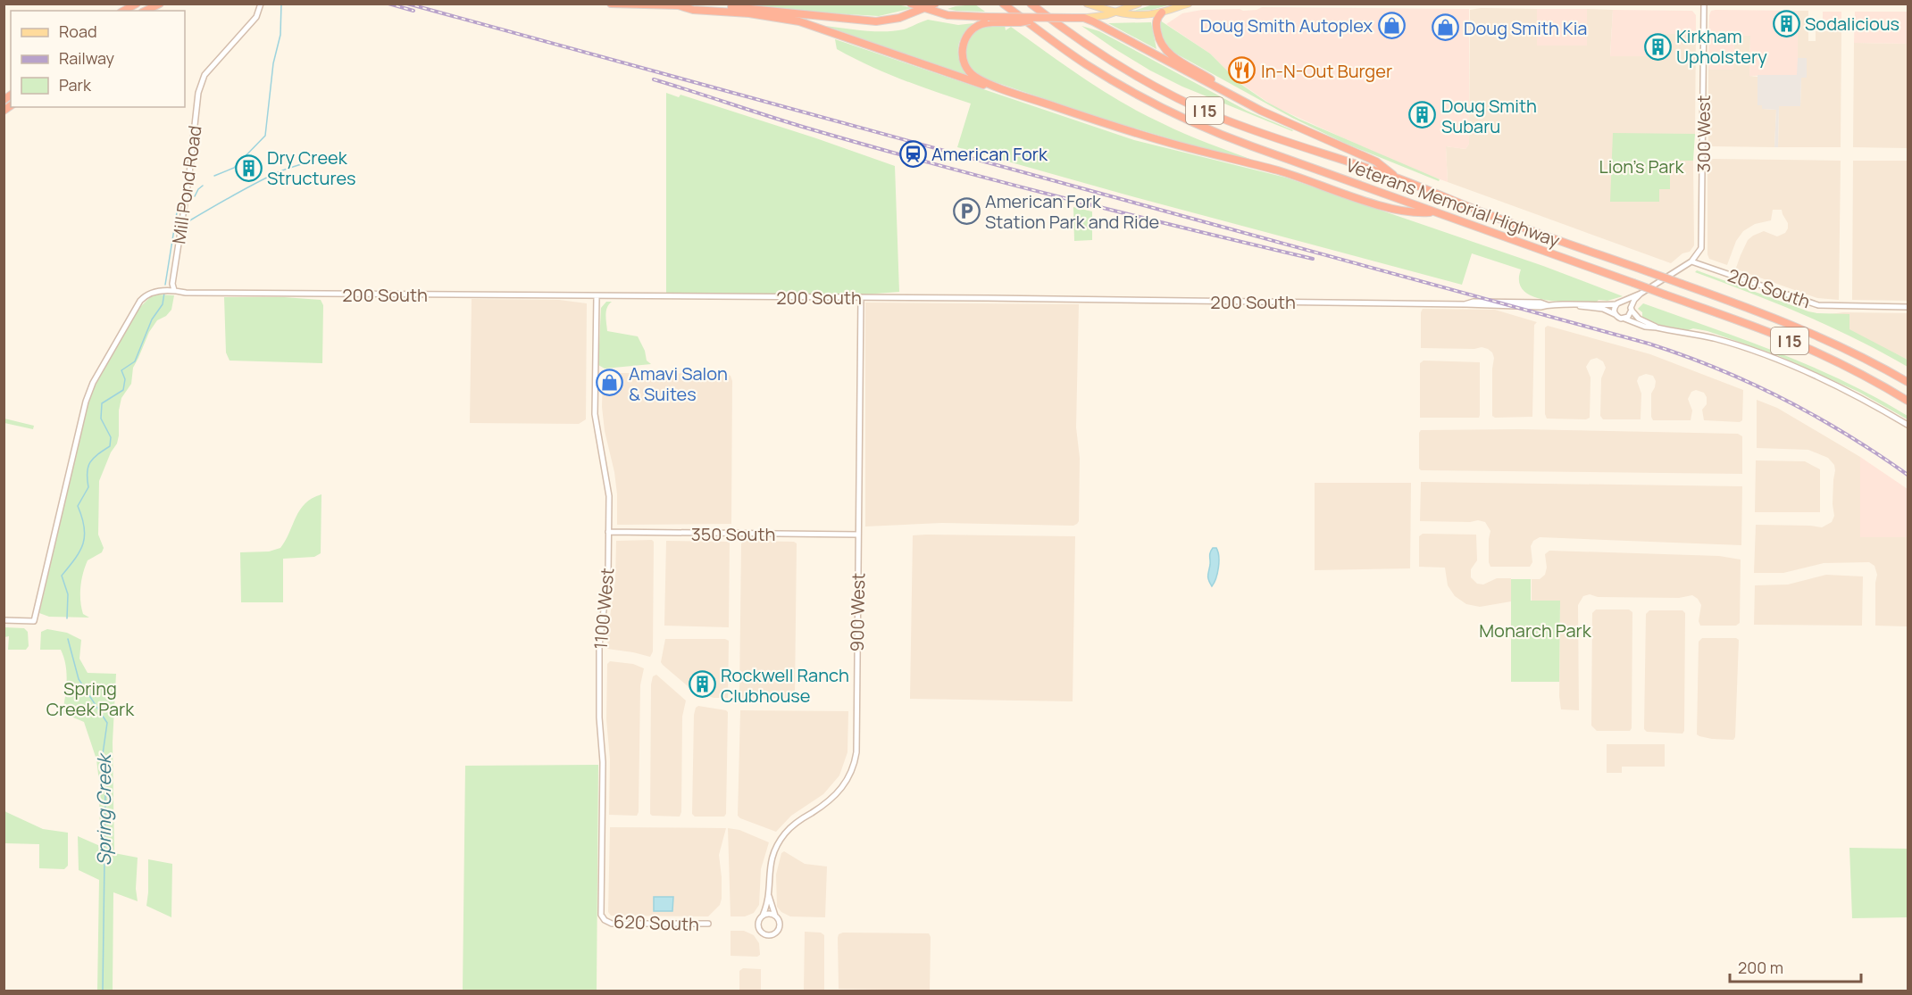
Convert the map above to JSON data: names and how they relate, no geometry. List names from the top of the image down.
{
  "streets": {
    "highway": ["I 15", "Veterans Memorial Highway"],
    "street": [
      "300 West",
      "Mill Pond Road",
      "200 South",
      "350 South",
      "1100 West",
      "900 West",
      "620 South"
    ]
  },
  "crossings": [
    ["300 West", "200 South"],
    ["Mill Pond Road", "200 South"],
    ["200 South", "1100 West"],
    ["200 South", "900 West"],
    ["350 South", "1100 West"],
    ["350 South", "900 West"],
    ["1100 West", "620 South"]
  ],
  "water": ["Spring Creek"],
  "parks": ["Lion's Park", "Monarch Park", "Spring Creek Park"],
  "places": {
    "building": [
      "Sodalicious",
      "Kirkham Upholstery",
      "Doug Smith Subaru",
      "Dry Creek Structures",
      "Rockwell Ranch Clubhouse"
    ],
    "shop": ["Doug Smith Autoplex", "Doug Smith Kia", "Amavi Salon & Suites"],
    "restaurant": ["In-N-Out Burger"],
    "station": ["American Fork"],
    "parking": ["American Fork Station Park and Ride"]
  },
  "legend": ["Road", "Railway", "Park"],
  "scale_bar": "200 m"
}
